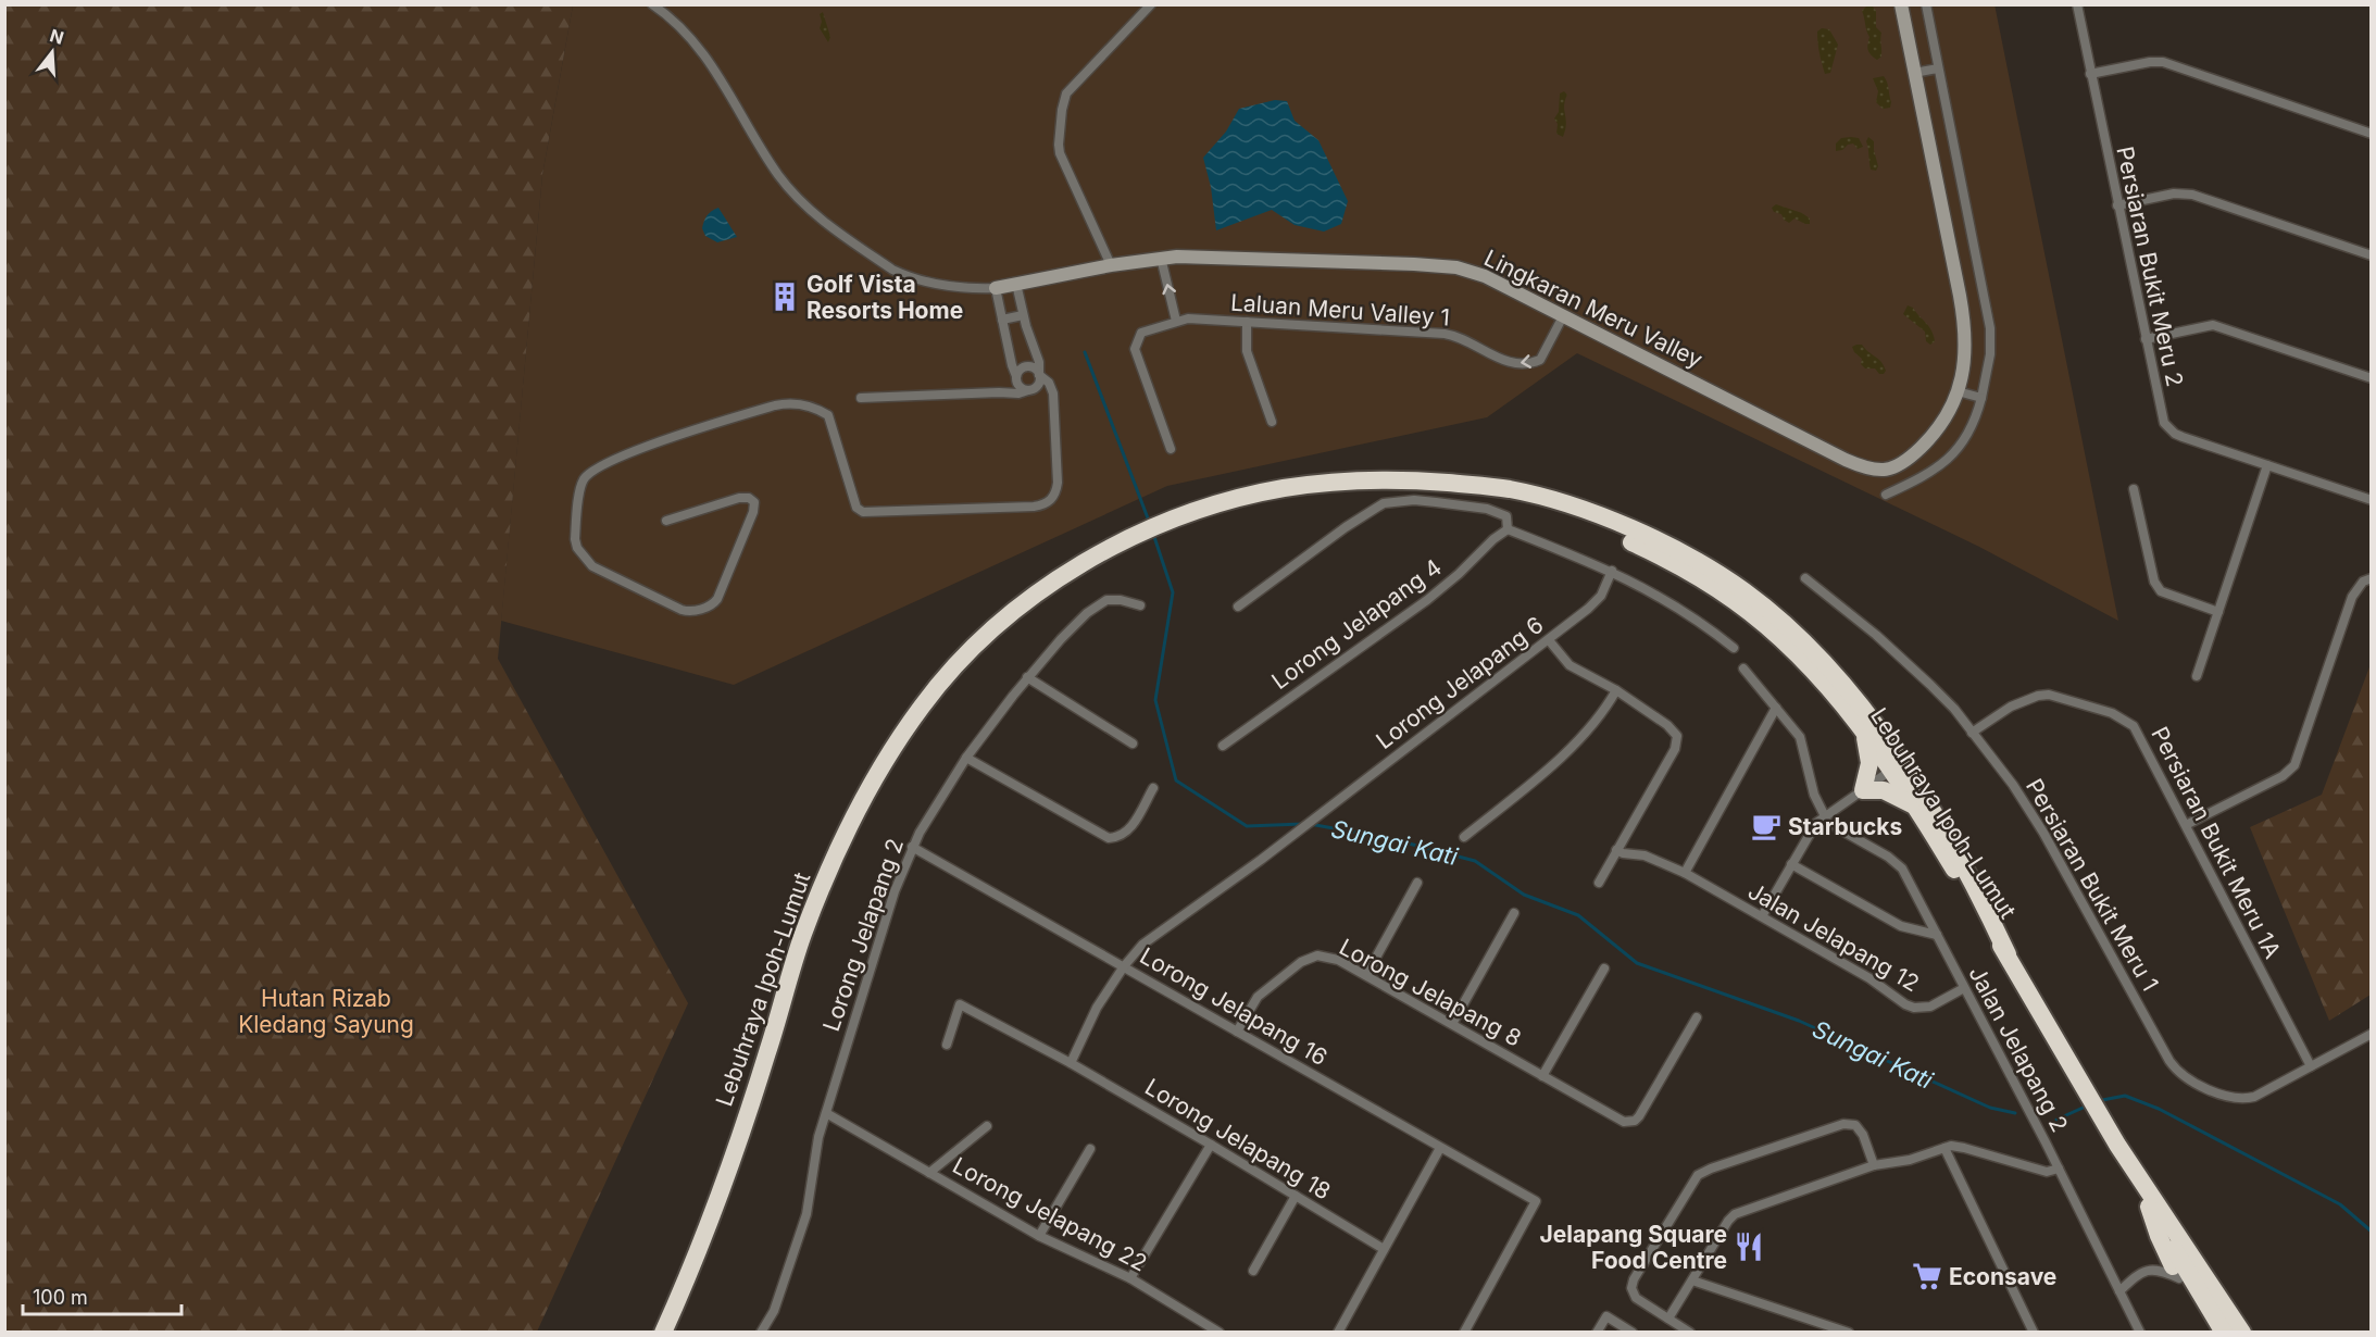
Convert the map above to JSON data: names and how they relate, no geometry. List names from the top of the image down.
{
  "streets": {
    "highway": ["Lebuhraya Ipoh-Lumut"],
    "street": [
      "Persiaran Bukit Meru 2",
      "Lingkaran Meru Valley",
      "Laluan Meru Valley 1",
      "Lorong Jelapang 4",
      "Lorong Jelapang 6",
      "Persiaran Bukit Meru 1A",
      "Persiaran Bukit Meru 1",
      "Lorong Jelapang 2",
      "Jalan Jelapang 12",
      "Lorong Jelapang 8",
      "Lorong Jelapang 16",
      "Jalan Jelapang 2",
      "Lorong Jelapang 18",
      "Lorong Jelapang 22"
    ]
  },
  "crossings": [
    ["Lingkaran Meru Valley", "Laluan Meru Valley 1"],
    ["Lorong Jelapang 6", "Lorong Jelapang 16"],
    ["Persiaran Bukit Meru 1A", "Persiaran Bukit Meru 1"],
    ["Lorong Jelapang 2", "Lorong Jelapang 16"],
    ["Lorong Jelapang 2", "Lorong Jelapang 22"],
    ["Jalan Jelapang 12", "Jalan Jelapang 2"],
    ["Lorong Jelapang 8", "Lorong Jelapang 16"]
  ],
  "one_way": ["Laluan Meru Valley 1"],
  "water": ["Sungai Kati"],
  "parks": ["Hutan Rizab Kledang Sayung"],
  "places": {
    "building": ["Golf Vista Resorts Home"],
    "cafe": ["Starbucks"],
    "restaurant": ["Jelapang Square Food Centre"],
    "supermarket": ["Econsave"]
  },
  "scale_bar": "100 m",
  "north": "top"
}
